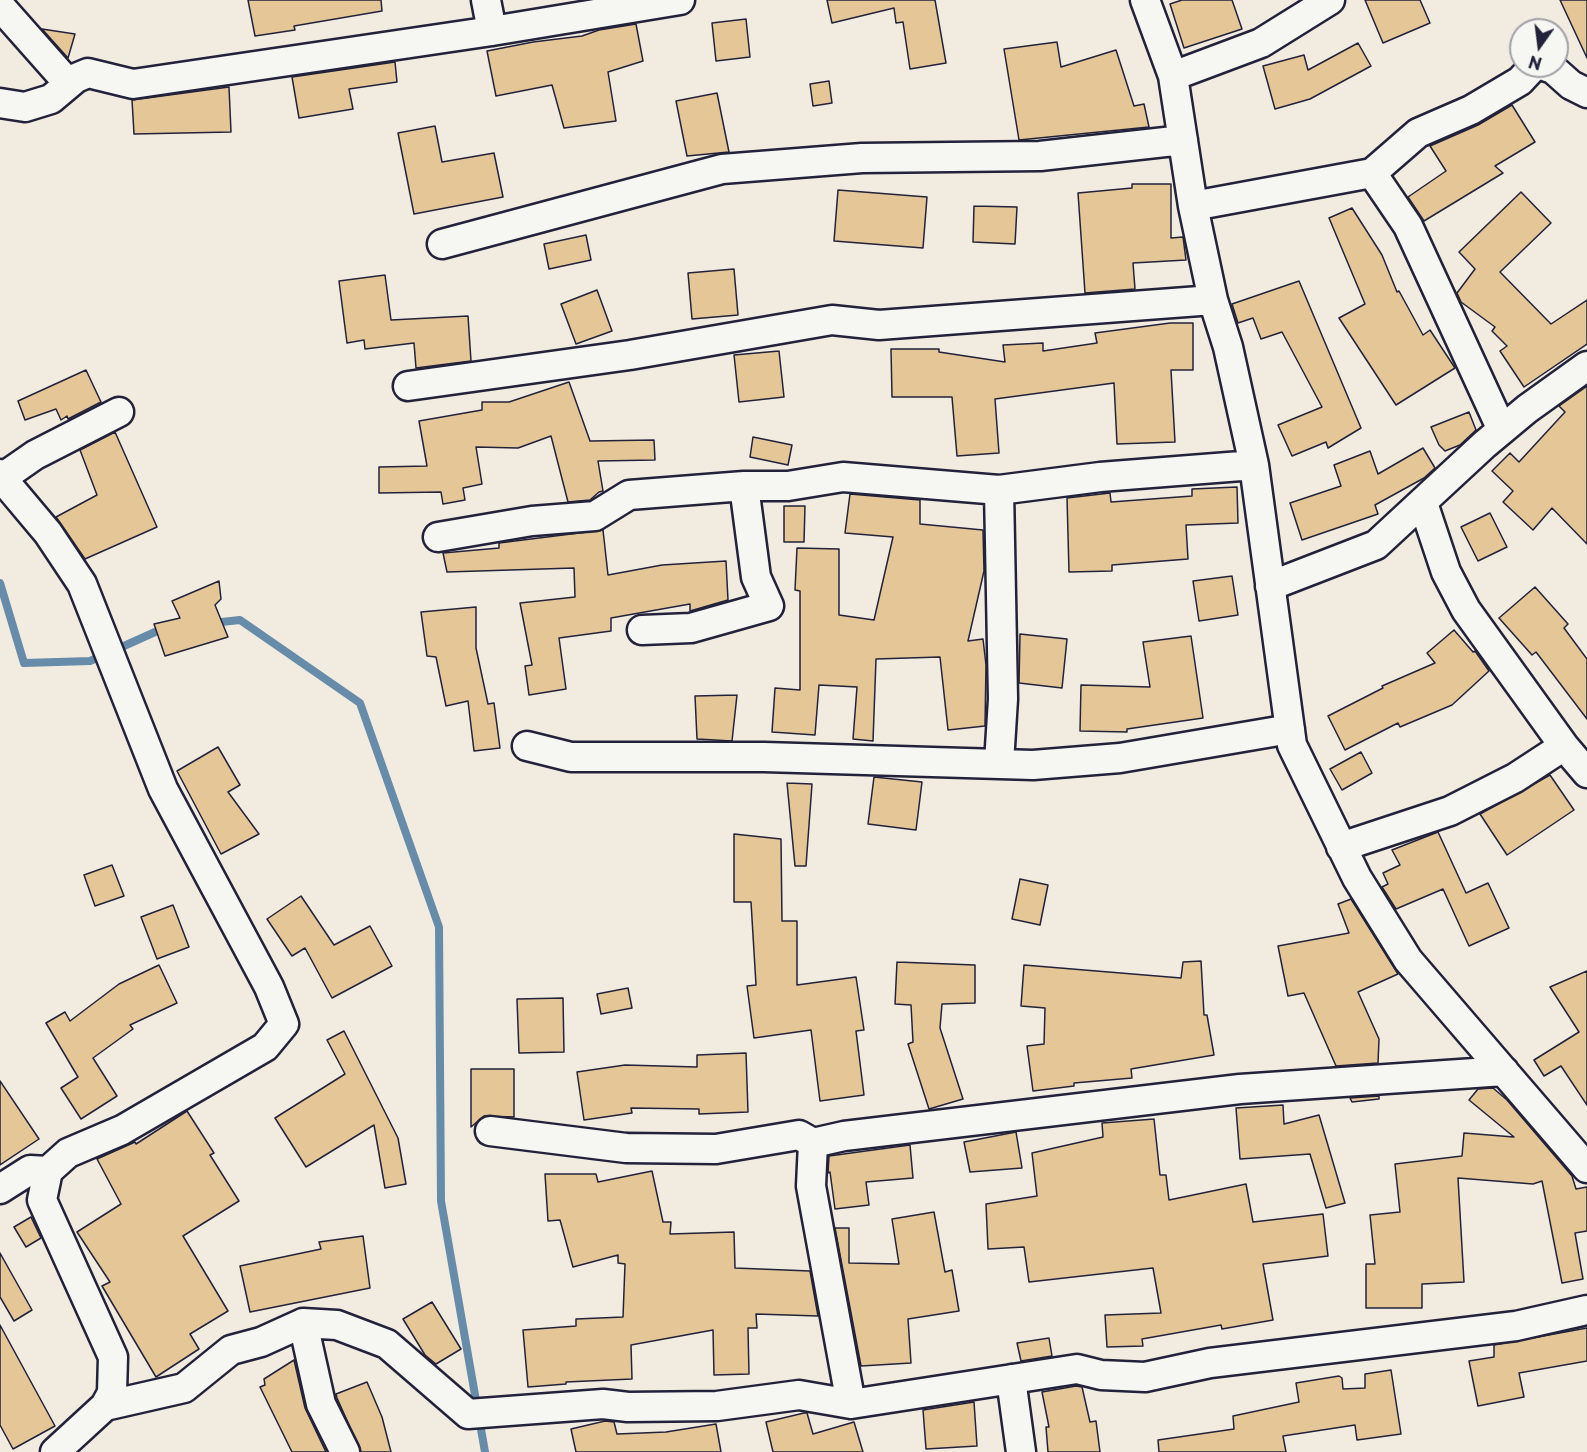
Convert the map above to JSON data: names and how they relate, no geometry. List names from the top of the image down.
{
  "north": "bottom"
}
